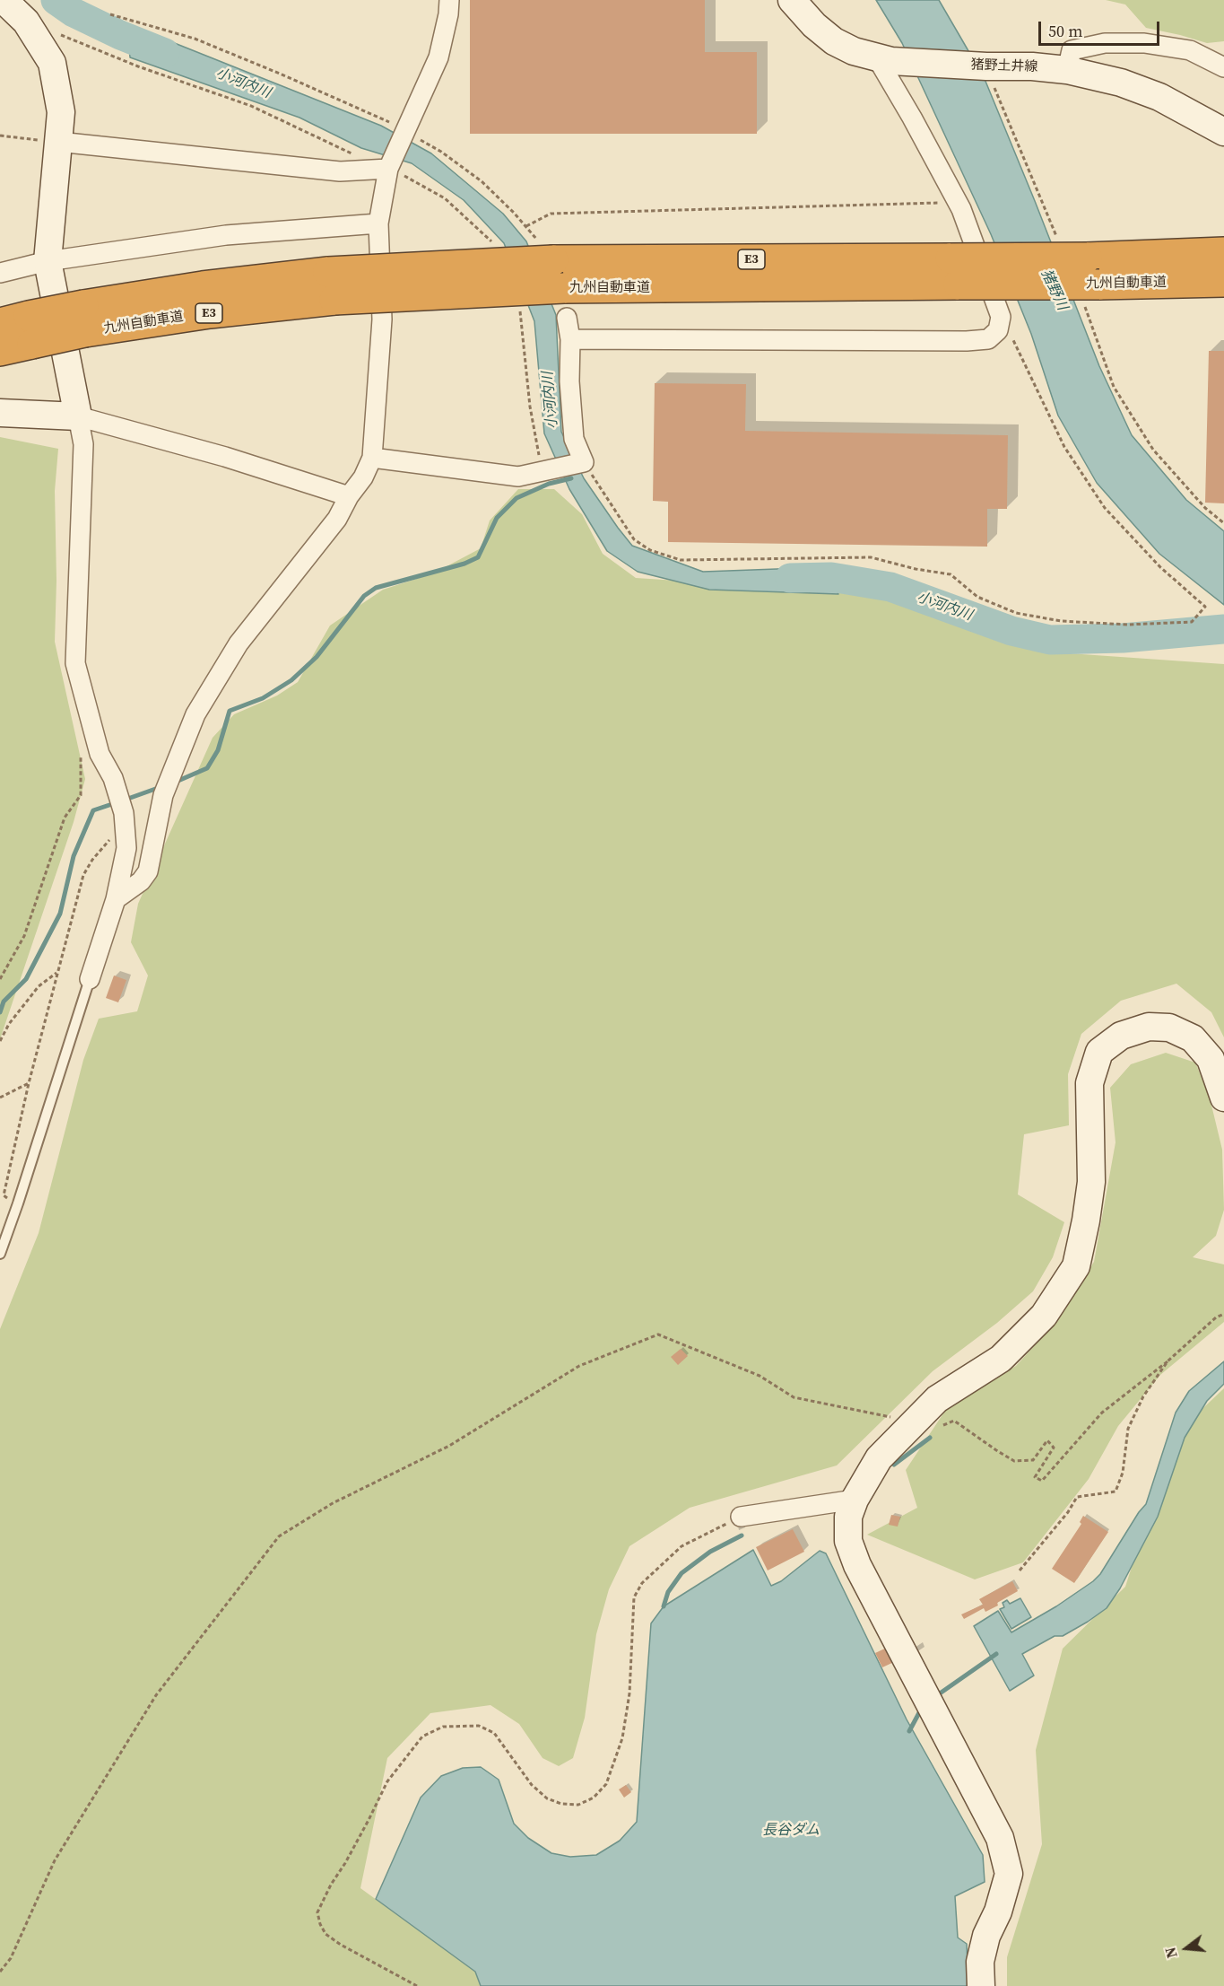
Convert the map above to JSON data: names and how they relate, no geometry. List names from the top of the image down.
{
  "streets": {
    "highway": ["E3", "九州自動車道"],
    "street": ["猪野土井線"]
  },
  "water": ["小河内川", "猪野川", "長谷ダム"],
  "scale_bar": "50 m",
  "north": "left"
}
